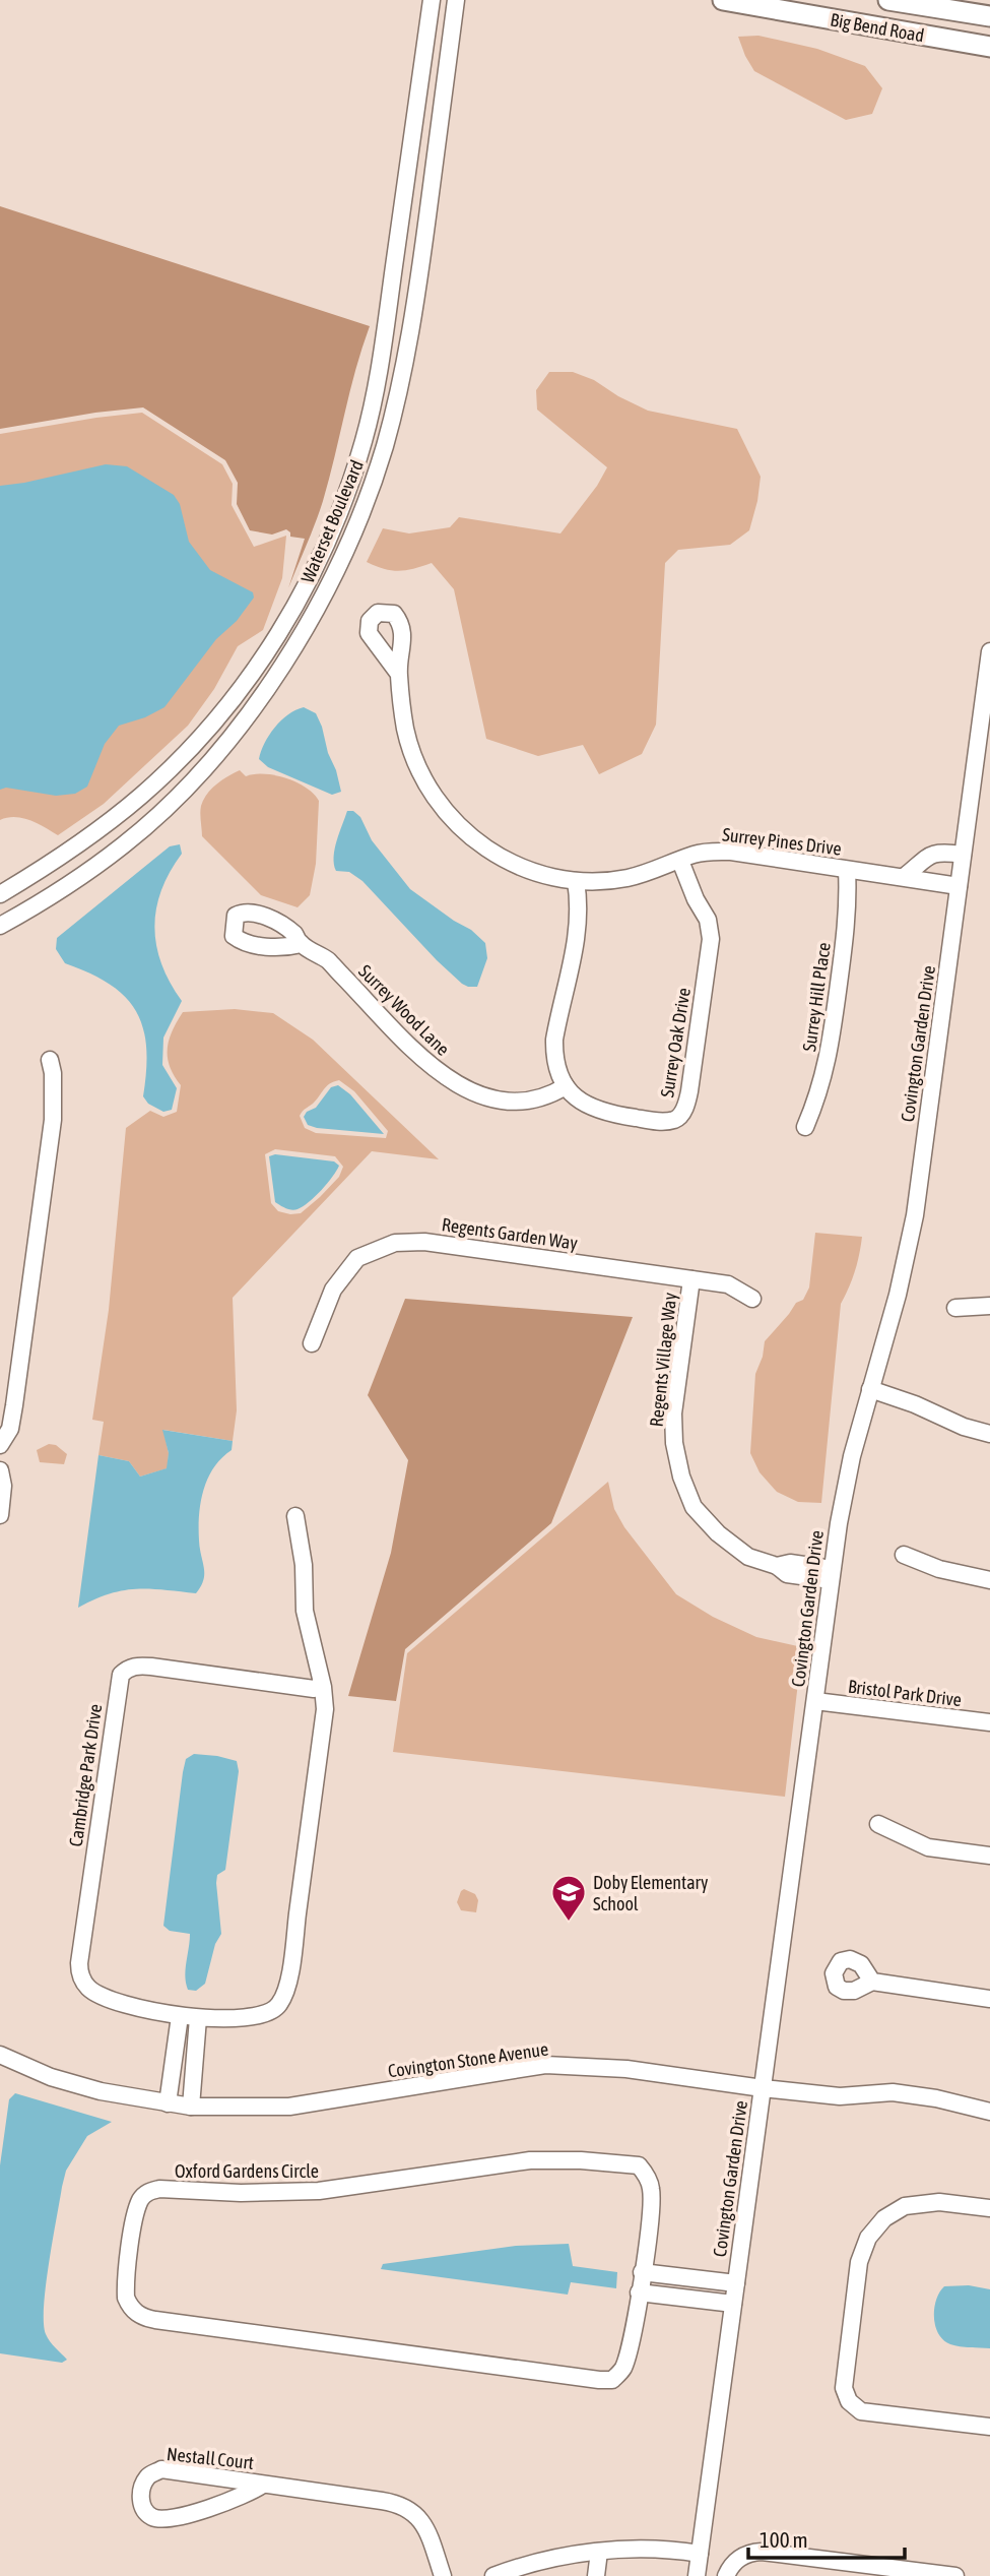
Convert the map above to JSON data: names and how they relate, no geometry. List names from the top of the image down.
{
  "streets": {
    "main road": ["Big Bend Road"],
    "street": [
      "Waterset Boulevard",
      "Surrey Pines Drive",
      "Surrey Hill Place",
      "Surrey Wood Lane",
      "Surrey Oak Drive",
      "Covington Garden Drive",
      "Regents Garden Way",
      "Regents Village Way",
      "Bristol Park Drive",
      "Cambridge Park Drive",
      "Covington Stone Avenue",
      "Oxford Gardens Circle",
      "Nestall Court"
    ]
  },
  "crossings": [
    ["Surrey Pines Drive", "Surrey Hill Place"],
    ["Surrey Pines Drive", "Surrey Oak Drive"],
    ["Surrey Pines Drive", "Covington Garden Drive"],
    ["Surrey Wood Lane", "Surrey Oak Drive"],
    ["Covington Garden Drive", "Regents Village Way"],
    ["Covington Garden Drive", "Bristol Park Drive"],
    ["Covington Garden Drive", "Covington Stone Avenue"],
    ["Regents Garden Way", "Regents Village Way"]
  ],
  "places": {
    "school or university": ["Doby Elementary School"]
  },
  "scale_bar": "100 m"
}
